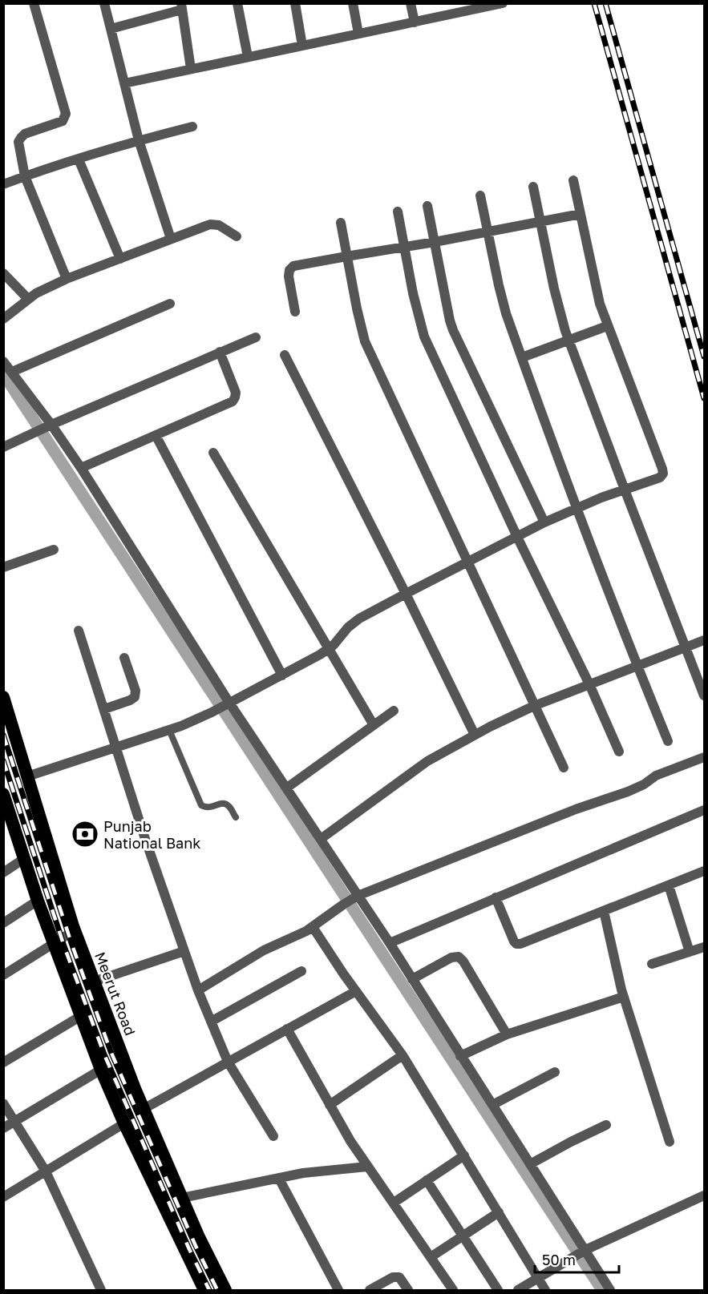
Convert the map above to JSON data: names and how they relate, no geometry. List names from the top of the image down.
{
  "streets": {
    "highway": ["Meerut Road"]
  },
  "places": {
    "bank": ["Punjab National Bank"]
  },
  "scale_bar": "50 m"
}
